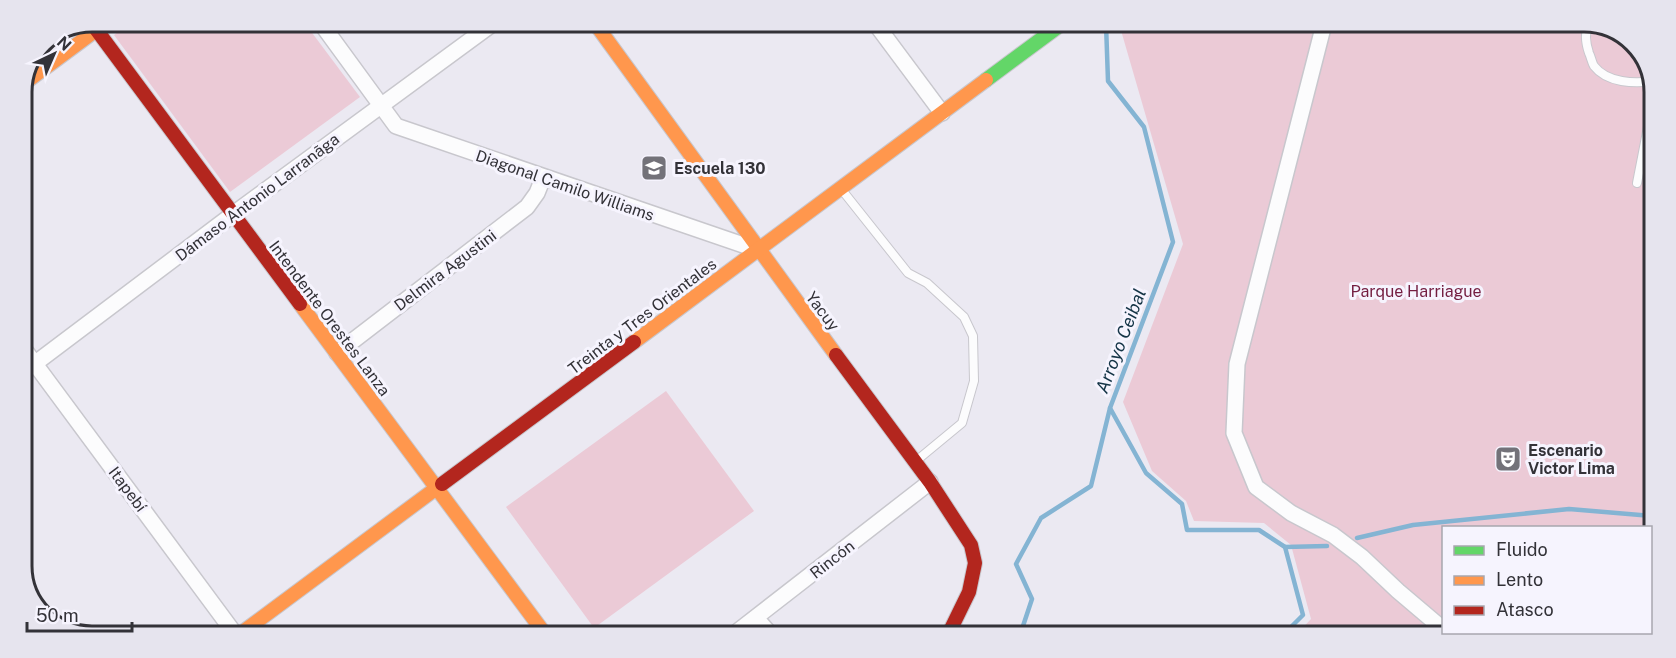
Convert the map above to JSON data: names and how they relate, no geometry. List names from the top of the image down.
{
  "streets": {
    "street": [
      "Diagonal Camilo Williams",
      "Dámaso Antonio Larranãga",
      "Delmira Agustini",
      "Yacuy",
      "Treinta y Tres Orientales",
      "Intendente Orestes Lanza",
      "Itapebí",
      "Rincón"
    ]
  },
  "crossings": [
    ["Diagonal Camilo Williams", "Dámaso Antonio Larranãga"],
    ["Diagonal Camilo Williams", "Delmira Agustini"],
    ["Diagonal Camilo Williams", "Yacuy"],
    ["Diagonal Camilo Williams", "Treinta y Tres Orientales"],
    ["Dámaso Antonio Larranãga", "Intendente Orestes Lanza"],
    ["Dámaso Antonio Larranãga", "Itapebí"],
    ["Delmira Agustini", "Intendente Orestes Lanza"],
    ["Yacuy", "Treinta y Tres Orientales"],
    ["Yacuy", "Rincón"],
    ["Treinta y Tres Orientales", "Intendente Orestes Lanza"]
  ],
  "water": ["Arroyo Ceibal"],
  "parks": ["Parque Harriague"],
  "places": {
    "school or university": ["Escuela 130"],
    "theatre": ["Escenario Victor Lima"]
  },
  "legend": ["Fluido", "Lento", "Atasco"],
  "scale_bar": "50 m",
  "north": "top right"
}
